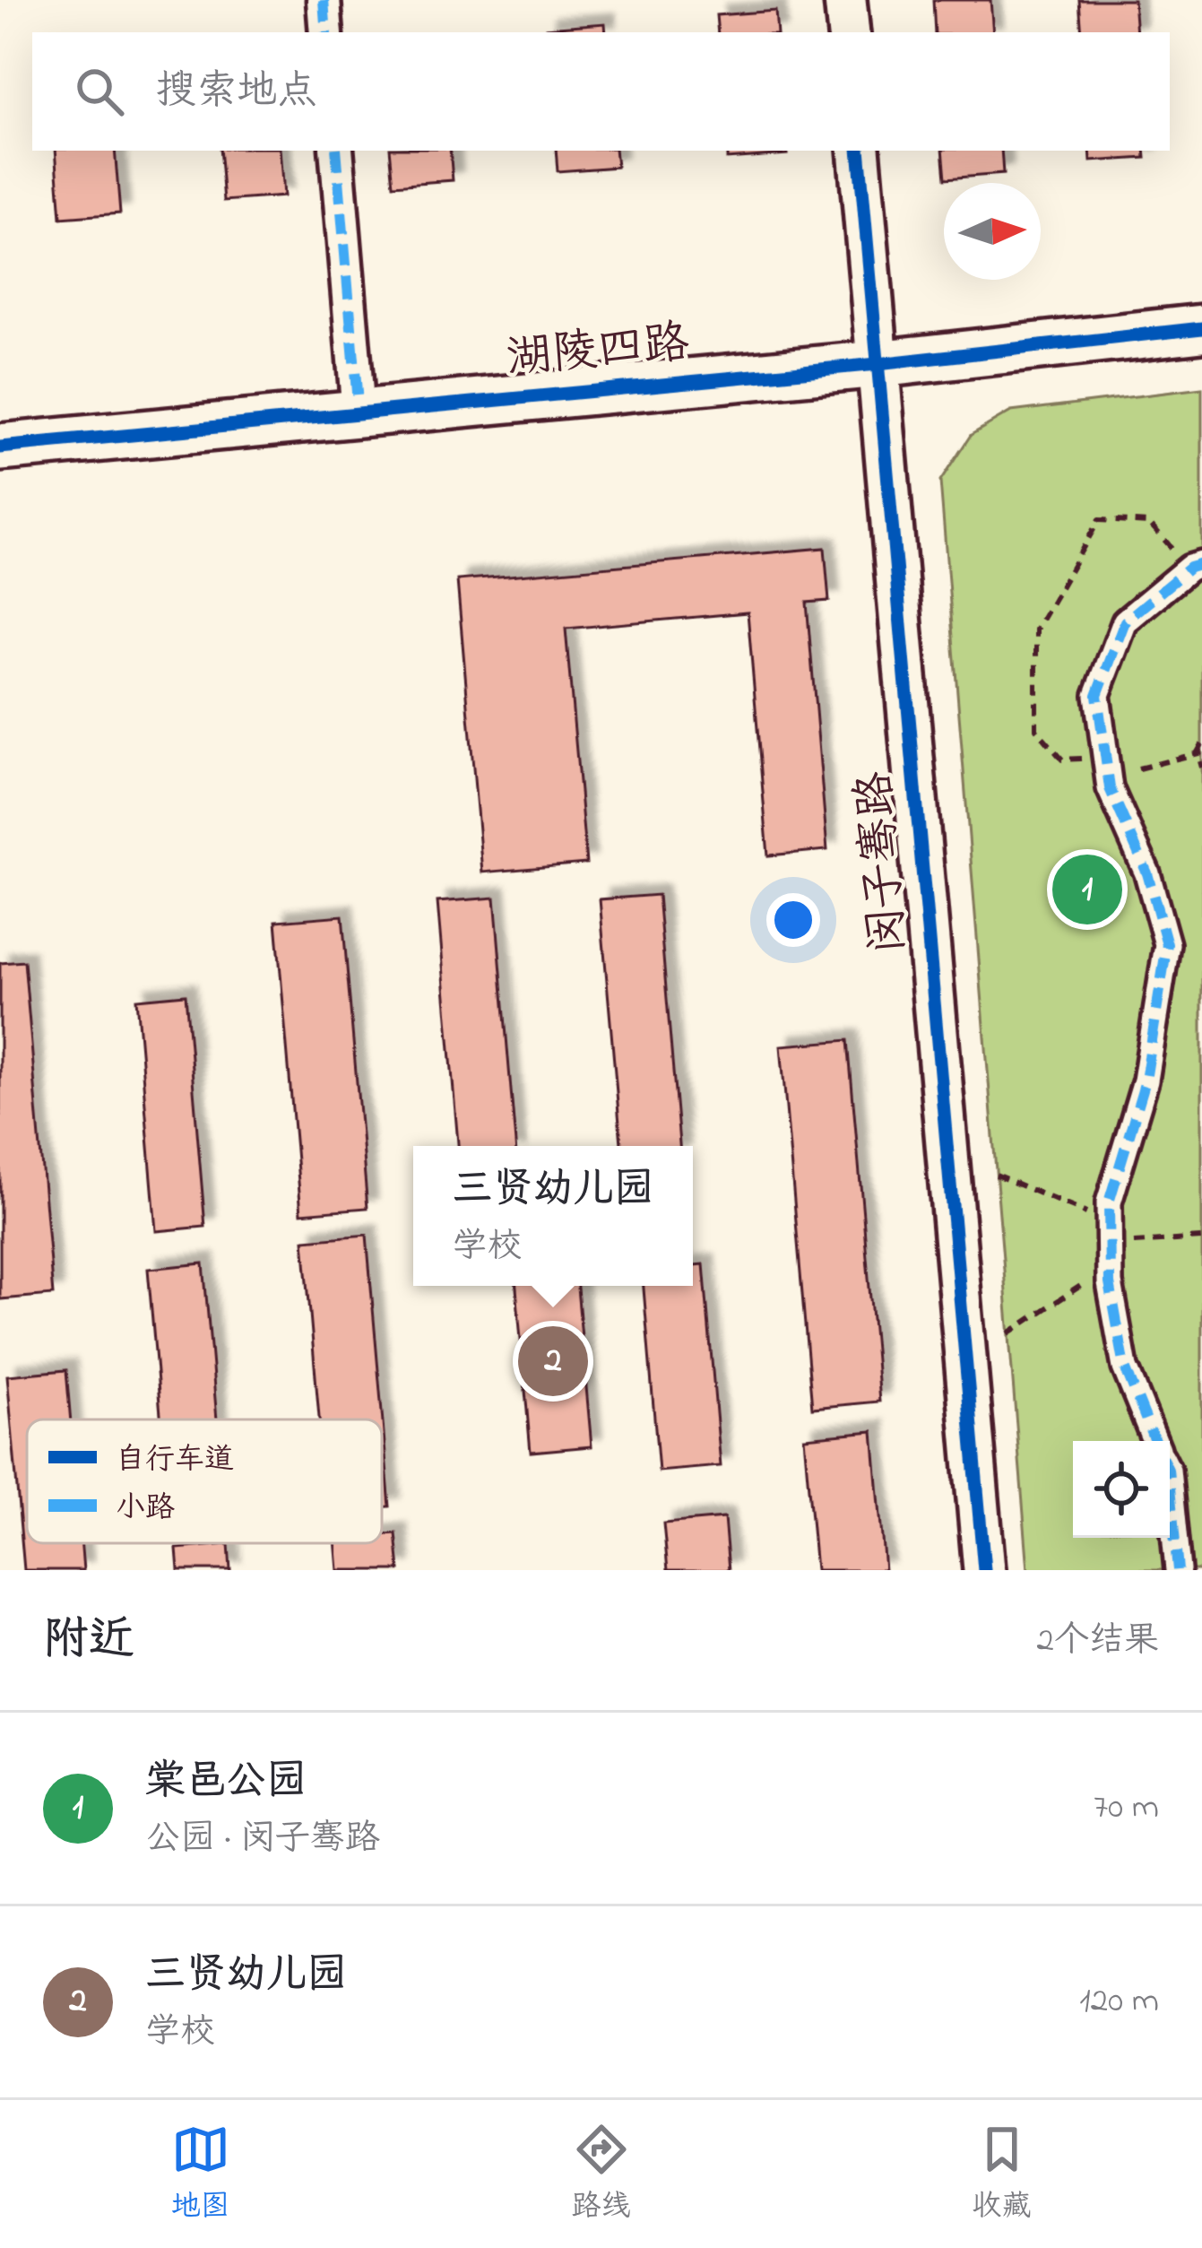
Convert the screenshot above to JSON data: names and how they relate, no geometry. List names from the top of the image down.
{
  "streets": {
    "main road": ["湖陵四路"],
    "street": ["闵子骞路"]
  },
  "crossings": [
    ["湖陵四路", "闵子骞路"]
  ],
  "legend": ["自行车道", "小路"],
  "north": "right",
  "page": {
    "search": "搜索地点",
    "pins": ["1", "2"],
    "popup": ["三贤幼儿园", "学校"],
    "heading": ["附近", "2个结果"],
    "list": [
      {
        "mark": "1",
        "name": "棠邑公园",
        "note": "公园 · 闵子骞路",
        "value": "70 m"
      },
      {
        "mark": "2",
        "name": "三贤幼儿园",
        "note": "学校",
        "value": "120 m"
      }
    ],
    "nav": ["地图", "路线", "收藏"]
  }
}
